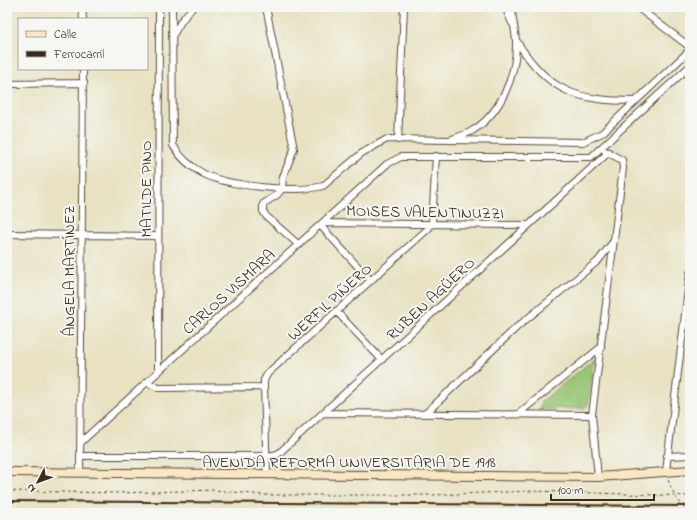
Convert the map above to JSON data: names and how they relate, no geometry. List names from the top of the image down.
{
  "streets": {
    "main road": ["AVENIDA REFORMA UNIVERSITARIA DE 1918"],
    "street": [
      "MATILDE PINO",
      "MOISES VALENTINUZZI",
      "ÁNGELA MARTÍNEZ",
      "CARLOS VISMARA",
      "RUBEN AGÜERO",
      "WERFIL PIÑERO"
    ]
  },
  "crossings": [
    ["MATILDE PINO", "CARLOS VISMARA"],
    ["MOISES VALENTINUZZI", "CARLOS VISMARA"],
    ["MOISES VALENTINUZZI", "RUBEN AGÜERO"],
    ["MOISES VALENTINUZZI", "WERFIL PIÑERO"],
    ["ÁNGELA MARTÍNEZ", "CARLOS VISMARA"],
    ["ÁNGELA MARTÍNEZ", "AVENIDA REFORMA UNIVERSITARIA DE 1918"],
    ["RUBEN AGÜERO", "WERFIL PIÑERO"],
    ["RUBEN AGÜERO", "AVENIDA REFORMA UNIVERSITARIA DE 1918"],
    ["WERFIL PIÑERO", "AVENIDA REFORMA UNIVERSITARIA DE 1918"]
  ],
  "legend": ["Calle", "Ferrocarril"],
  "scale_bar": "100 m",
  "north": "bottom left"
}
